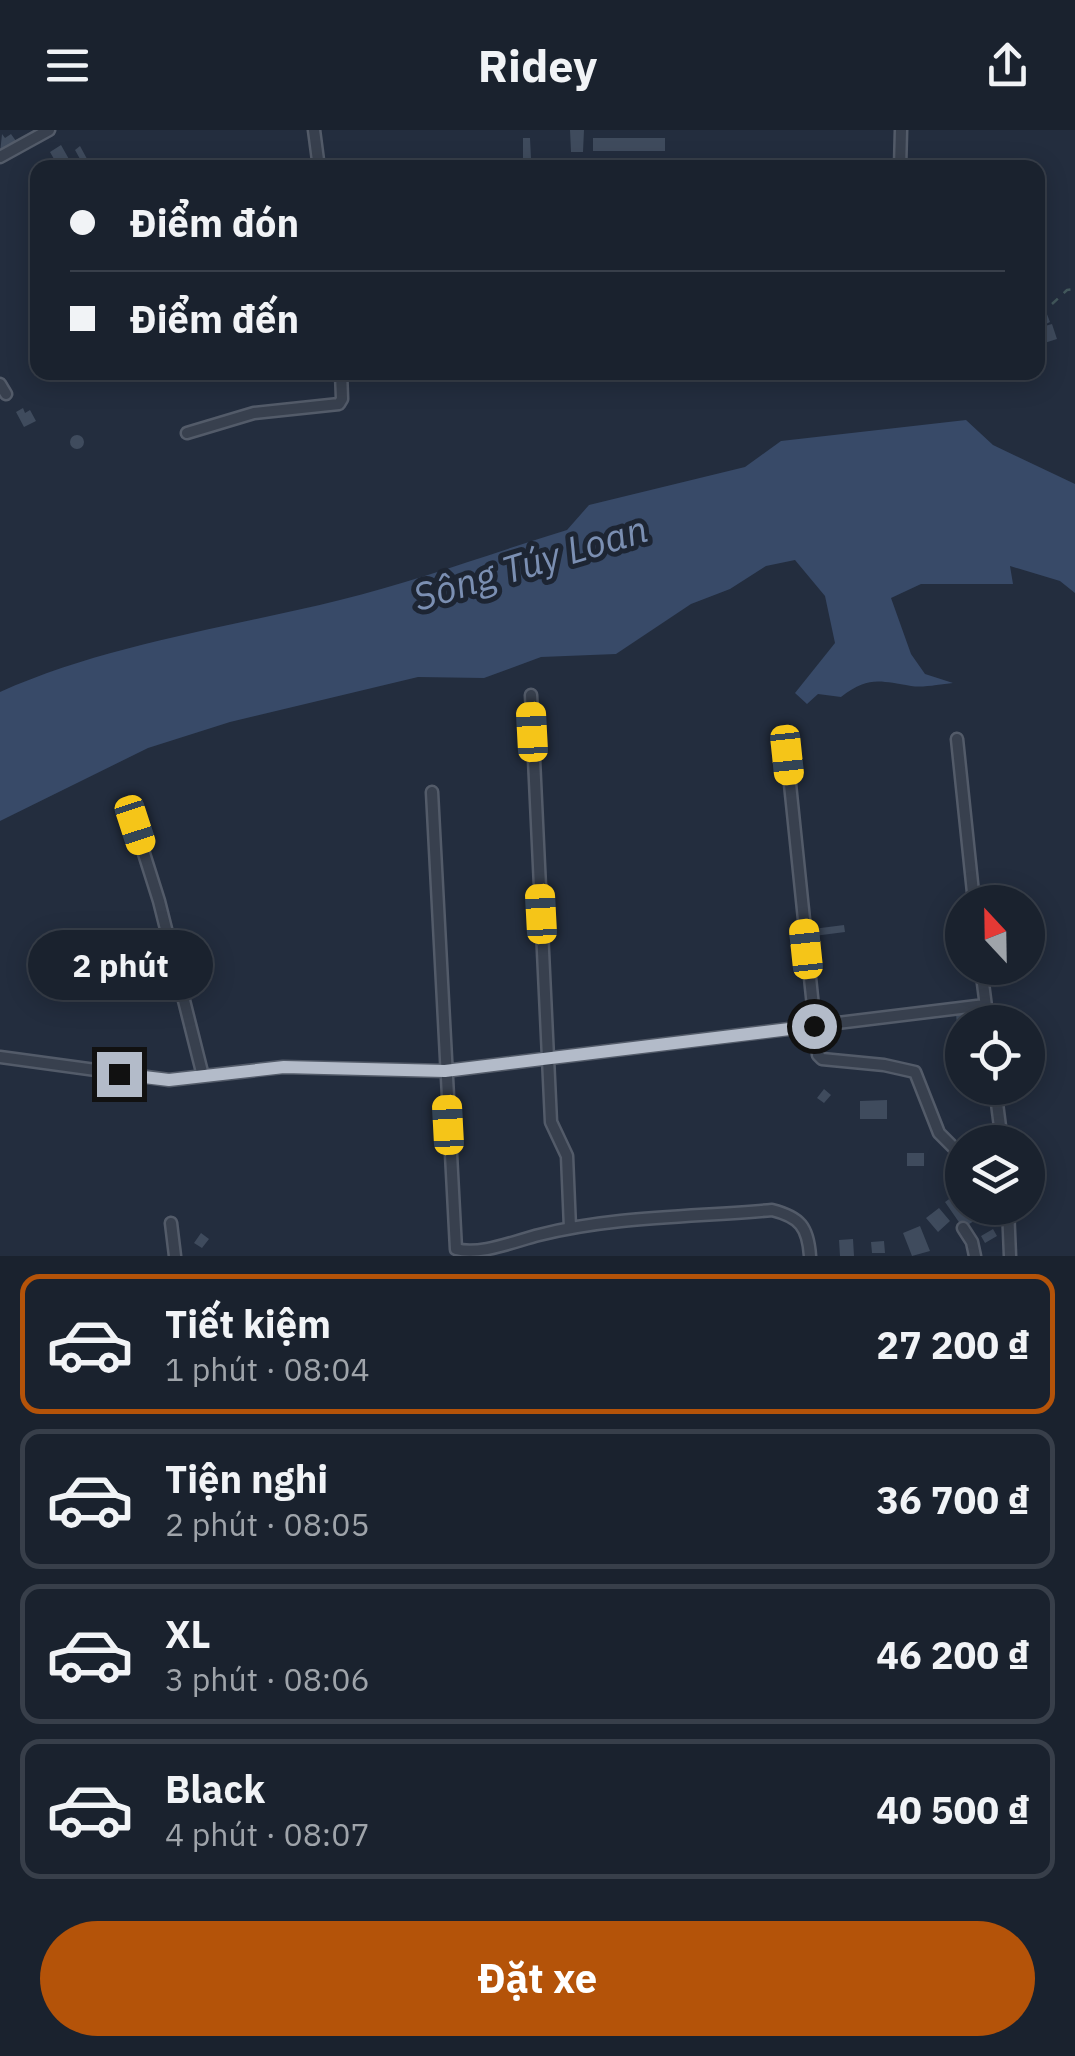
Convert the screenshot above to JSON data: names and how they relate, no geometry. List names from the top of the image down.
{
  "water": ["Sông Túy Loan"],
  "north": "top",
  "page": {
    "header": "Ridey",
    "banner": ["Điểm đón", "Điểm đến"],
    "bubble": "2 phút",
    "list": [
      {
        "name": "Tiết kiệm",
        "note": "1 phút · 08:04",
        "value": "27 200 ₫"
      },
      {
        "name": "Tiện nghi",
        "note": "2 phút · 08:05",
        "value": "36 700 ₫"
      },
      {
        "name": "XL",
        "note": "3 phút · 08:06",
        "value": "46 200 ₫"
      },
      {
        "name": "Black",
        "note": "4 phút · 08:07",
        "value": "40 500 ₫"
      }
    ],
    "buttons": "Đặt xe"
  }
}
